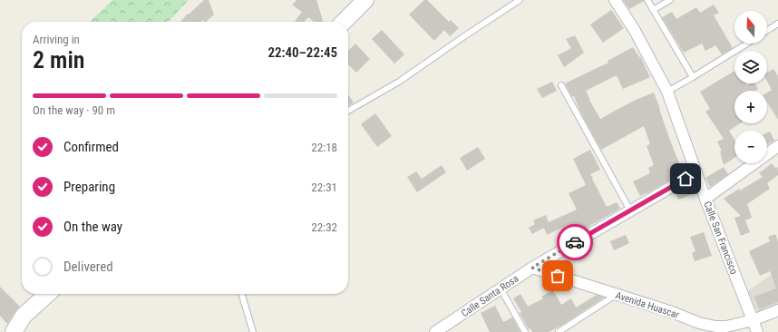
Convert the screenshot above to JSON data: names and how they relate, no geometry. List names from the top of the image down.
{
  "streets": {
    "street": ["Calle San Francisco", "Calle Santa Rosa", "Avenida Huascar"]
  },
  "crossings": [
    ["Calle San Francisco", "Calle Santa Rosa"],
    ["Calle San Francisco", "Avenida Huascar"],
    ["Calle Santa Rosa", "Avenida Huascar"]
  ],
  "north": "top",
  "page": {
    "map_buttons": ["+", "−"],
    "heading": ["2 min", "Arriving in", "22:40–22:45"],
    "bar": "On the way · 90 m",
    "list": [
      ["Confirmed", "22:18"],
      ["Preparing", "22:31"],
      ["On the way", "22:32"],
      "Delivered"
    ]
  }
}
